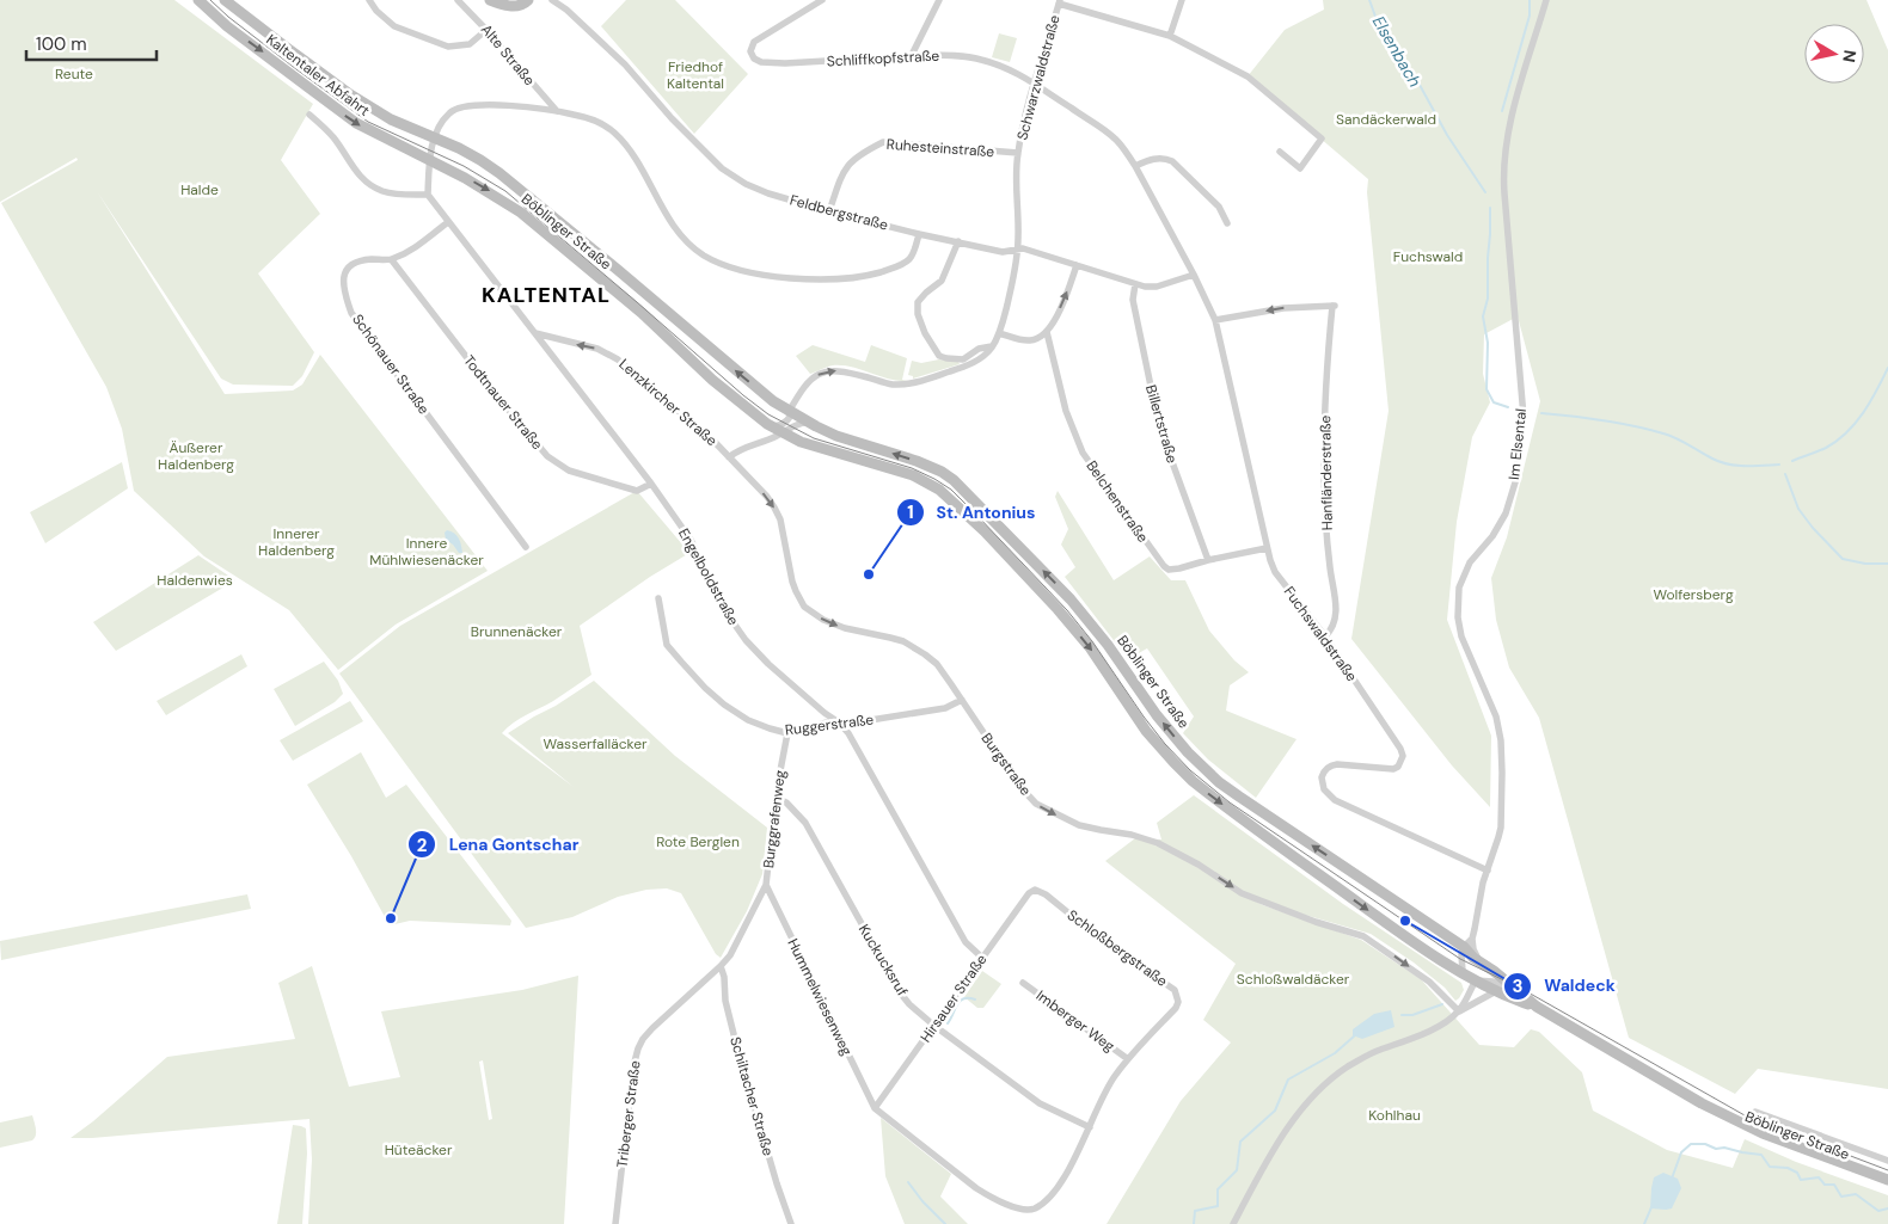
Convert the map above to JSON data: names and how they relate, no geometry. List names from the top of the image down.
{
  "streets": {
    "main road": ["Kaltentaler Abfahrt", "Böblinger Straße"],
    "street": [
      "Alte Straße",
      "Schliffkopfstraße",
      "Schwarzwaldstraße",
      "Ruhesteinstraße",
      "Feldbergstraße",
      "Schönauer Straße",
      "Todtnauer Straße",
      "Lenzkircher Straße",
      "Billertstraße",
      "Im Elsental",
      "Hanfländerstraße",
      "Belchenstraße",
      "Engelboldstraße",
      "Fuchswaldstraße",
      "Ruggerstraße",
      "Burgstraße",
      "Burggrafenweg",
      "Schloßbergstraße",
      "Kuckucksruf",
      "Hummelwiesenweg",
      "Hirsauer Straße",
      "Imberger Weg",
      "Schiltacher Straße",
      "Triberger Straße"
    ]
  },
  "crossings": [
    ["Schliffkopfstraße", "Schwarzwaldstraße"],
    ["Schliffkopfstraße", "Fuchswaldstraße"],
    ["Kaltentaler Abfahrt", "Böblinger Straße"],
    ["Schwarzwaldstraße", "Ruhesteinstraße"],
    ["Schwarzwaldstraße", "Feldbergstraße"],
    ["Schwarzwaldstraße", "Böblinger Straße"],
    ["Schwarzwaldstraße", "Fuchswaldstraße"],
    ["Ruhesteinstraße", "Feldbergstraße"],
    ["Feldbergstraße", "Billertstraße"],
    ["Feldbergstraße", "Fuchswaldstraße"],
    ["Schönauer Straße", "Todtnauer Straße"],
    ["Schönauer Straße", "Engelboldstraße"],
    ["Todtnauer Straße", "Engelboldstraße"],
    ["Lenzkircher Straße", "Engelboldstraße"],
    ["Lenzkircher Straße", "Burgstraße"],
    ["Billertstraße", "Belchenstraße"],
    ["Im Elsental", "Fuchswaldstraße"],
    ["Hanfländerstraße", "Fuchswaldstraße"],
    ["Belchenstraße", "Fuchswaldstraße"],
    ["Engelboldstraße", "Ruggerstraße"],
    ["Engelboldstraße", "Hirsauer Straße"],
    ["Ruggerstraße", "Burgstraße"],
    ["Ruggerstraße", "Burggrafenweg"],
    ["Burggrafenweg", "Kuckucksruf"],
    ["Burggrafenweg", "Hummelwiesenweg"],
    ["Burggrafenweg", "Schiltacher Straße"],
    ["Burggrafenweg", "Triberger Straße"],
    ["Schloßbergstraße", "Kuckucksruf"],
    ["Schloßbergstraße", "Hummelwiesenweg"],
    ["Schloßbergstraße", "Hirsauer Straße"],
    ["Schloßbergstraße", "Imberger Weg"],
    ["Kuckucksruf", "Hirsauer Straße"],
    ["Hummelwiesenweg", "Hirsauer Straße"],
    ["Schiltacher Straße", "Triberger Straße"]
  ],
  "one_way": [
    "Kaltentaler Abfahrt",
    "Schwarzwaldstraße",
    "Lenzkircher Straße",
    "Burgstraße"
  ],
  "districts": ["KALTENTAL"],
  "water": ["Elsenbach"],
  "parks": [
    "Friedhof Kaltental",
    "Reute",
    "Sandäckerwald",
    "Halde",
    "Fuchswald",
    "Äußerer Haldenberg",
    "Innerer Haldenberg",
    "Innere Mühlwiesenäcker",
    "Haldenwies",
    "Wolfersberg",
    "Brunnenäcker",
    "Wasserfalläcker",
    "Rote Berglen",
    "Schloßwaldäcker",
    "Kohlhau",
    "Hüteäcker"
  ],
  "places": ["St. Antonius", "Lena Gontschar", "Waldeck"],
  "scale_bar": "100 m",
  "north": "right"
}
